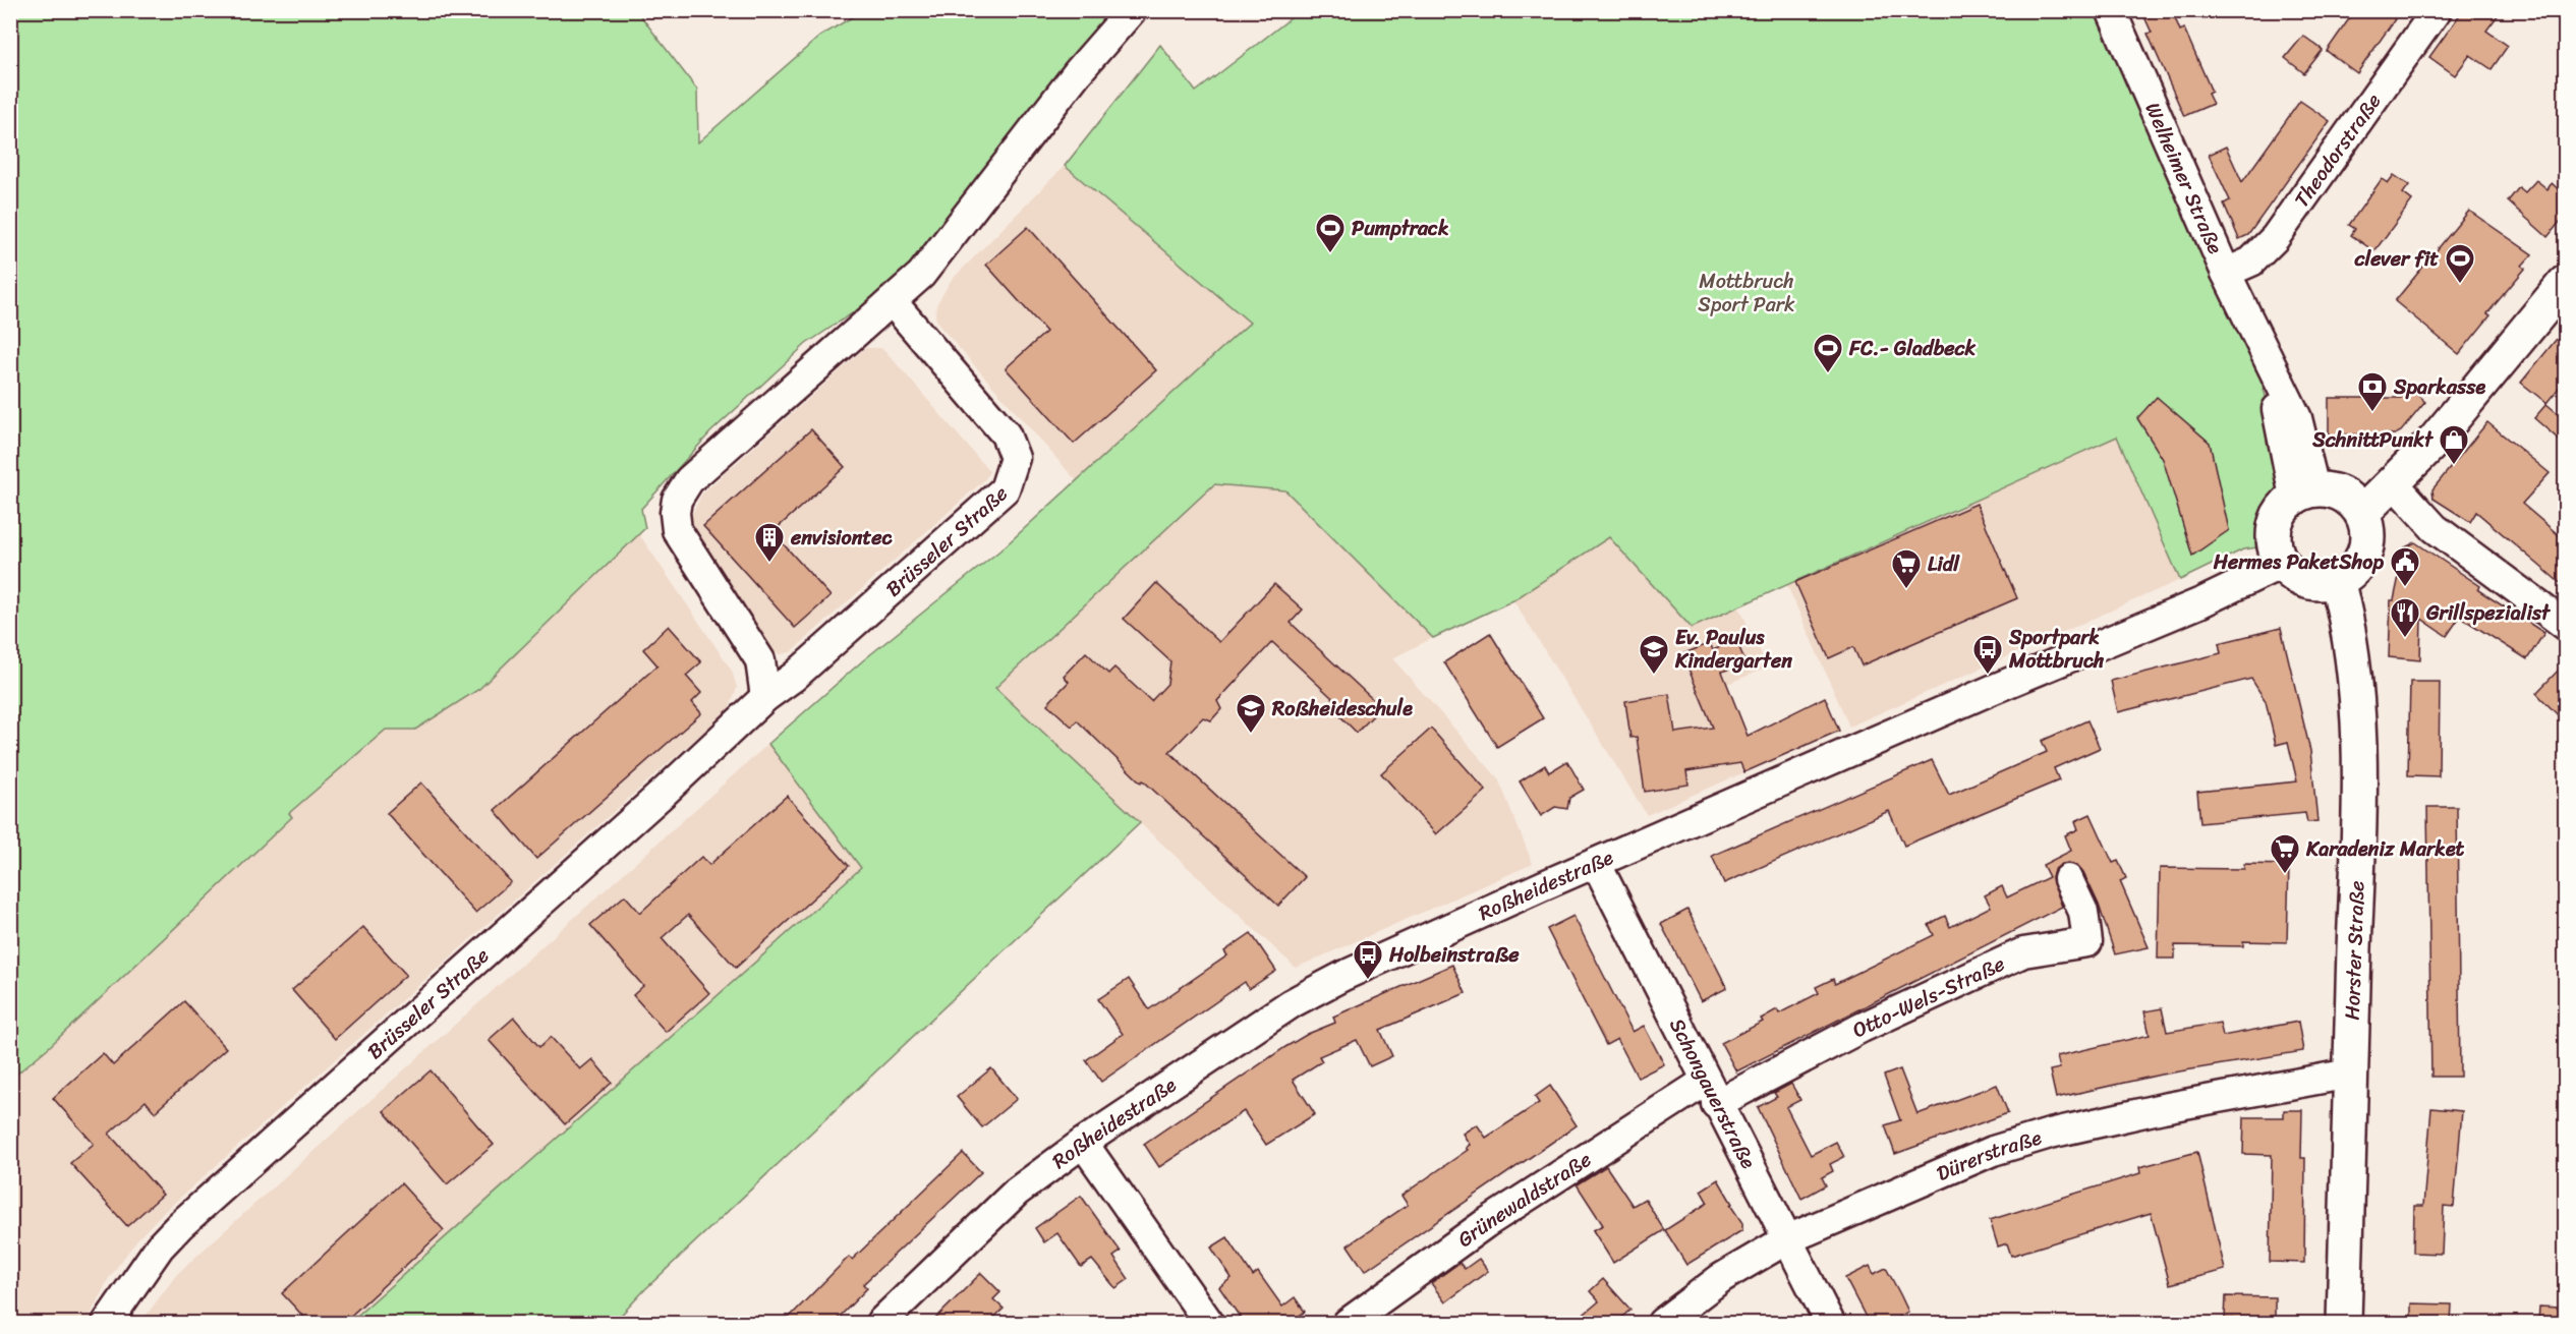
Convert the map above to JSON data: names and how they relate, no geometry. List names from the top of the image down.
{
  "streets": {
    "main road": ["Horster Straße"],
    "street": [
      "Theodorstraße",
      "Welheimer Straße",
      "Brüsseler Straße",
      "Roßheidestraße",
      "Otto-Wels-Straße",
      "Schongauerstraße",
      "Dürerstraße",
      "Grünewaldstraße"
    ]
  },
  "crossings": [
    ["Theodorstraße", "Welheimer Straße"],
    ["Welheimer Straße", "Roßheidestraße"],
    ["Welheimer Straße", "Horster Straße"],
    ["Roßheidestraße", "Horster Straße"],
    ["Roßheidestraße", "Schongauerstraße"],
    ["Horster Straße", "Dürerstraße"],
    ["Otto-Wels-Straße", "Schongauerstraße"],
    ["Otto-Wels-Straße", "Grünewaldstraße"],
    ["Schongauerstraße", "Dürerstraße"],
    ["Schongauerstraße", "Grünewaldstraße"]
  ],
  "parks": ["Mottbruch Sport Park"],
  "places": {
    "sports": ["Pumptrack", "clever fit", "FC.- Gladbeck"],
    "bank": ["Sparkasse"],
    "shop": ["SchnittPunkt"],
    "building": ["envisiontec"],
    "public building": ["Hermes PaketShop"],
    "supermarket": ["Lidl", "Karadeniz Market"],
    "restaurant": ["Grillspezialist"],
    "school or university": ["Ev. Paulus Kindergarten", "Roßheideschule"],
    "bus stop": ["Sportpark Mottbruch", "Holbeinstraße"]
  }
}
